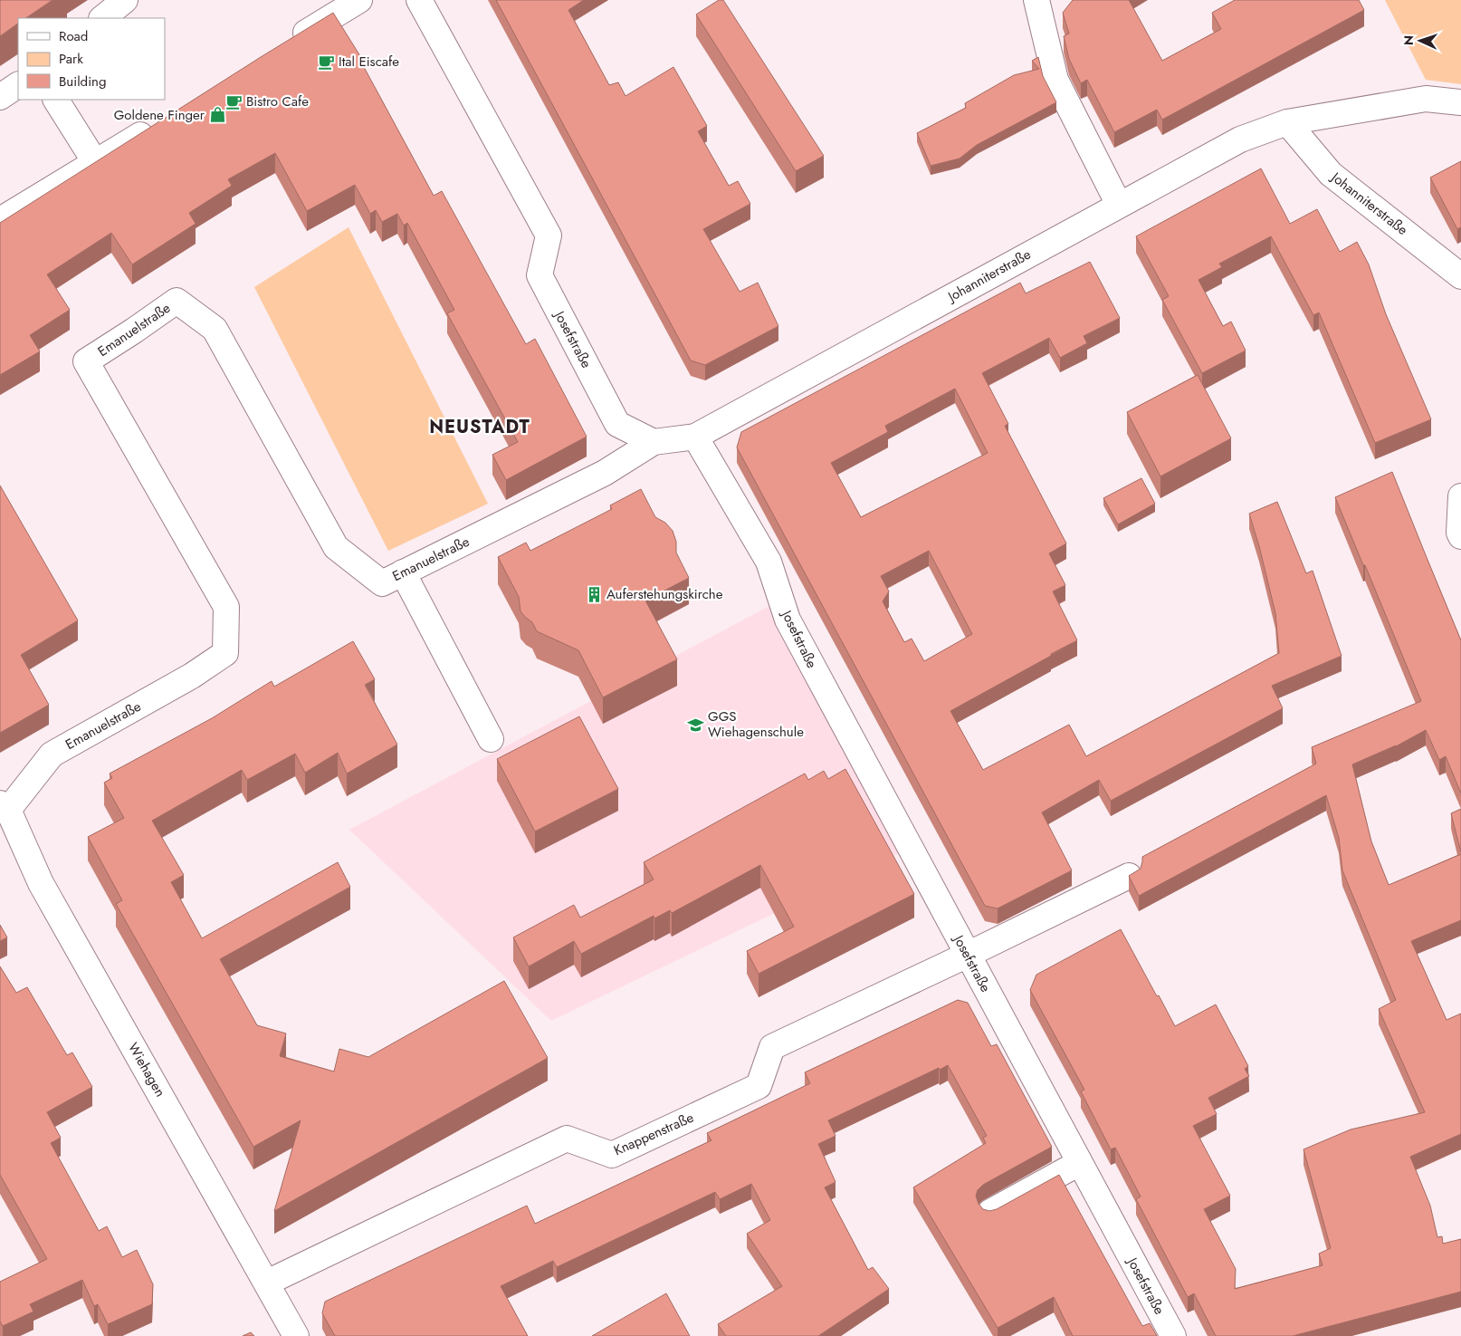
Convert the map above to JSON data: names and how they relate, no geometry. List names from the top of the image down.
{
  "streets": {
    "street": [
      "Johanniterstraße",
      "Emanuelstraße",
      "Josefstraße",
      "Wiehagen",
      "Knappenstraße"
    ]
  },
  "crossings": [
    ["Johanniterstraße", "Josefstraße"],
    ["Emanuelstraße", "Josefstraße"],
    ["Emanuelstraße", "Wiehagen"],
    ["Josefstraße", "Knappenstraße"],
    ["Wiehagen", "Knappenstraße"]
  ],
  "districts": ["NEUSTADT"],
  "places": {
    "cafe": ["Ital Eiscafe", "Bistro Cafe"],
    "shop": ["Goldene Finger"],
    "building": ["Auferstehungskirche"],
    "school or university": ["GGS Wiehagenschule"]
  },
  "legend": ["Road", "Park", "Building"],
  "north": "left"
}
